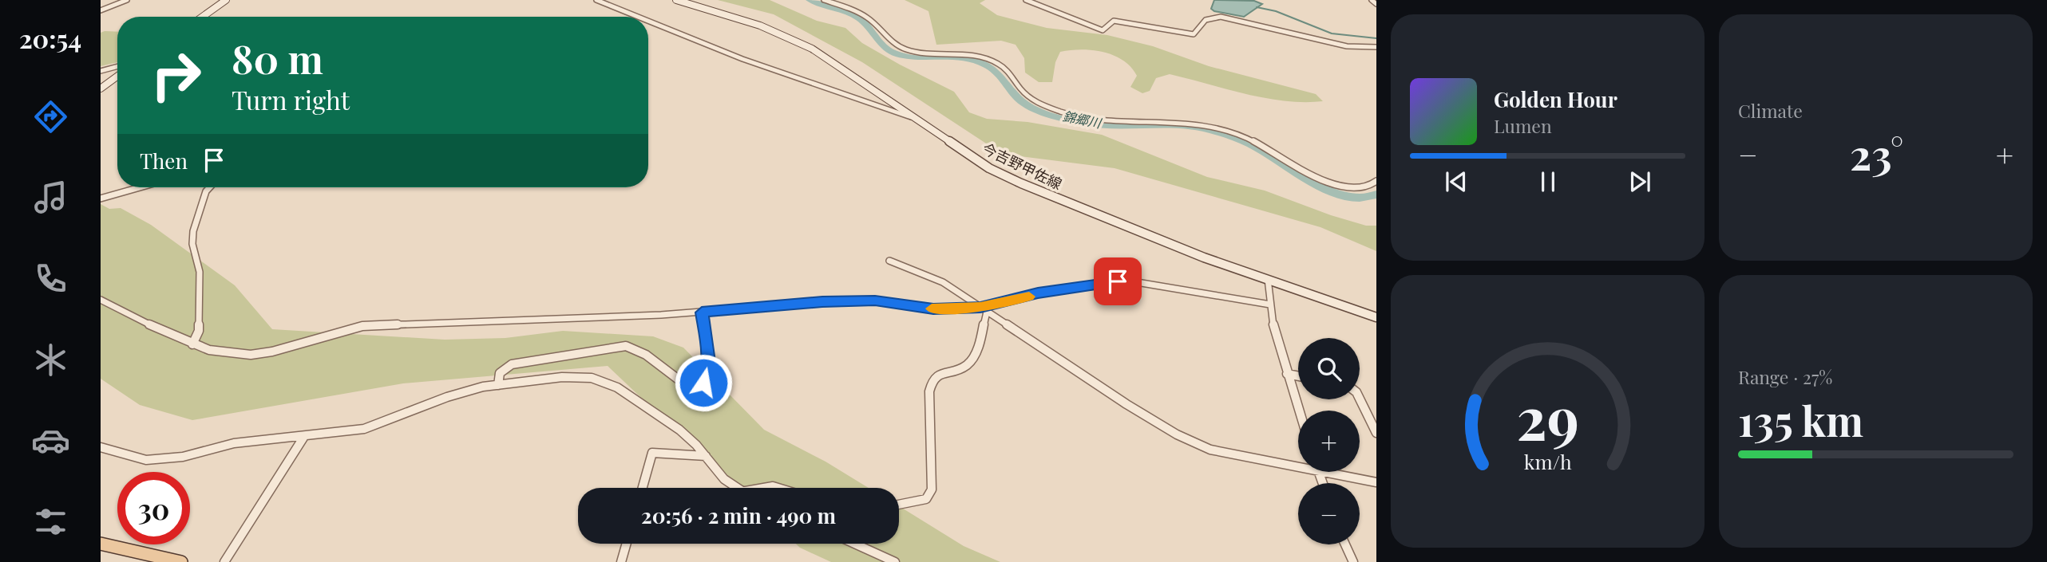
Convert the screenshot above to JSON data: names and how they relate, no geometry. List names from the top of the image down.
{
  "streets": {
    "main road": ["今吉野甲佐線"]
  },
  "water": ["錦郷川"],
  "page": {
    "tabs": "20:54",
    "tile": [
      "Climate",
      ["Range · 27%", "135 km"]
    ],
    "turn": ["80 m", "Turn right"],
    "song": ["Golden Hour", "Lumen"],
    "heat": ["−", "23°", "+"],
    "then": "Then",
    "map_buttons": ["+", "−"],
    "limit": "30",
    "trip": "20:56 · 2 min · 490 m",
    "gauge": ["29", "km/h"]
  }
}
